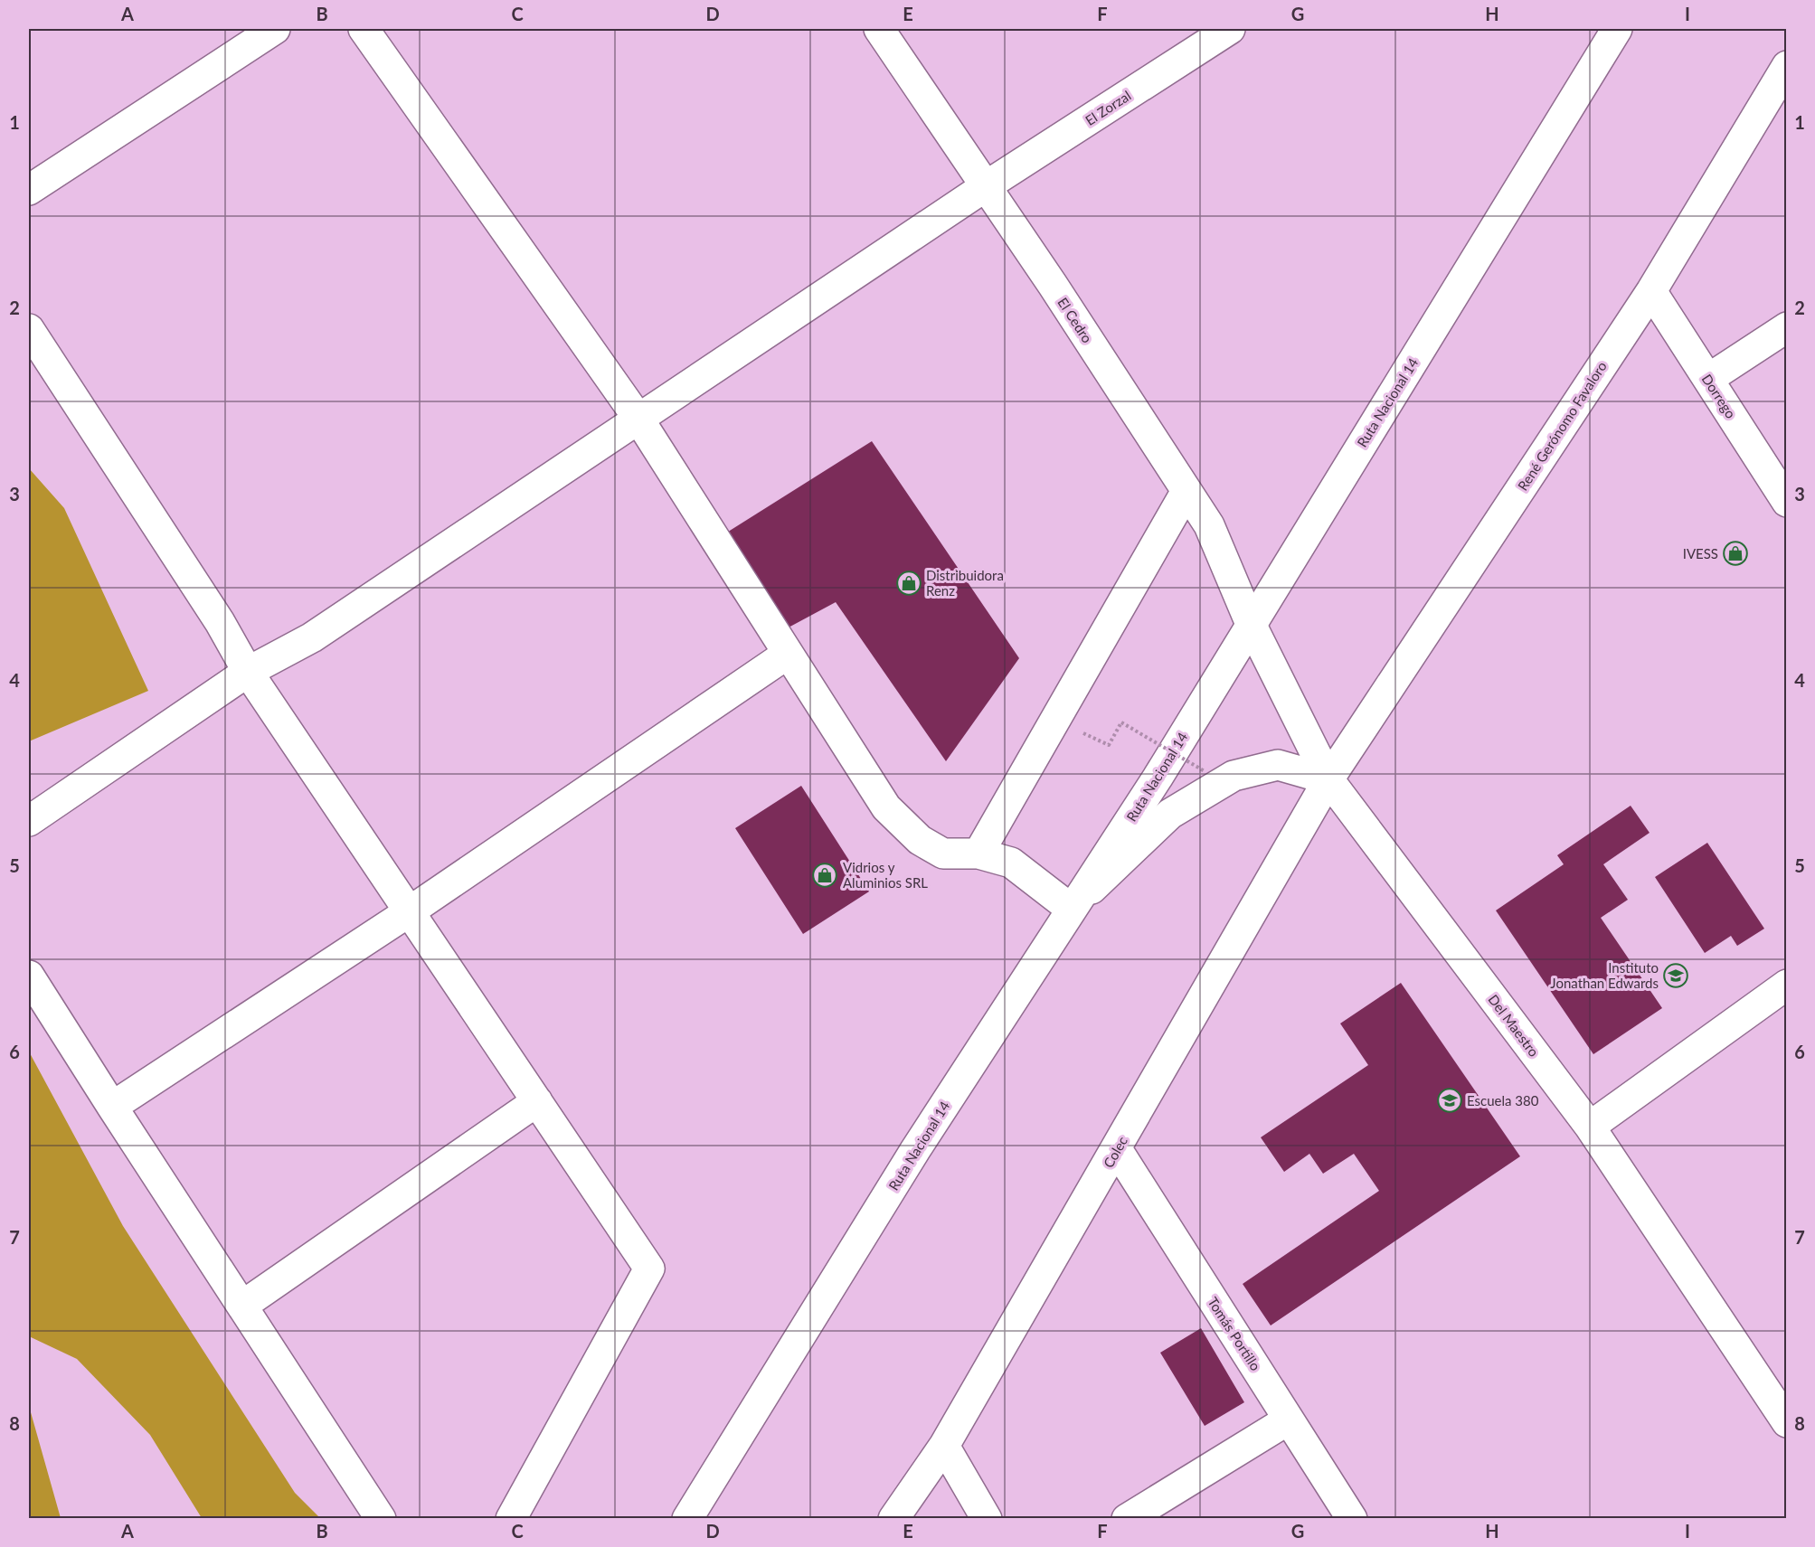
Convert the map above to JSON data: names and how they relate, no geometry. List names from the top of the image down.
{
  "streets": {
    "main road": [
      "El Zorzal",
      "El Cedro",
      "Dorrego",
      "Ruta Nacional 14",
      "René Gerónomo Favaloro",
      "Del Maestro",
      "Colec",
      "Tomás Portillo"
    ]
  },
  "crossings": [
    ["El Zorzal", "El Cedro"],
    ["El Cedro", "Ruta Nacional 14"],
    ["El Cedro", "Del Maestro"],
    ["Dorrego", "René Gerónomo Favaloro"],
    ["Ruta Nacional 14", "Del Maestro"],
    ["René Gerónomo Favaloro", "Del Maestro"],
    ["René Gerónomo Favaloro", "Colec"],
    ["Del Maestro", "Colec"],
    ["Colec", "Tomás Portillo"]
  ],
  "places": {
    "shop": ["IVESS", "Distribuidora Renz", "Vidrios y Aluminios SRL"],
    "school or university": ["Instituto Jonathan Edwards", "Escuela 380"]
  },
  "grid": {
    "columns": [
      "A",
      "B",
      "C",
      "D",
      "E",
      "F",
      "G",
      "H",
      "I"
    ],
    "rows": [
      "1",
      "2",
      "3",
      "4",
      "5",
      "6",
      "7",
      "8"
    ]
  }
}
